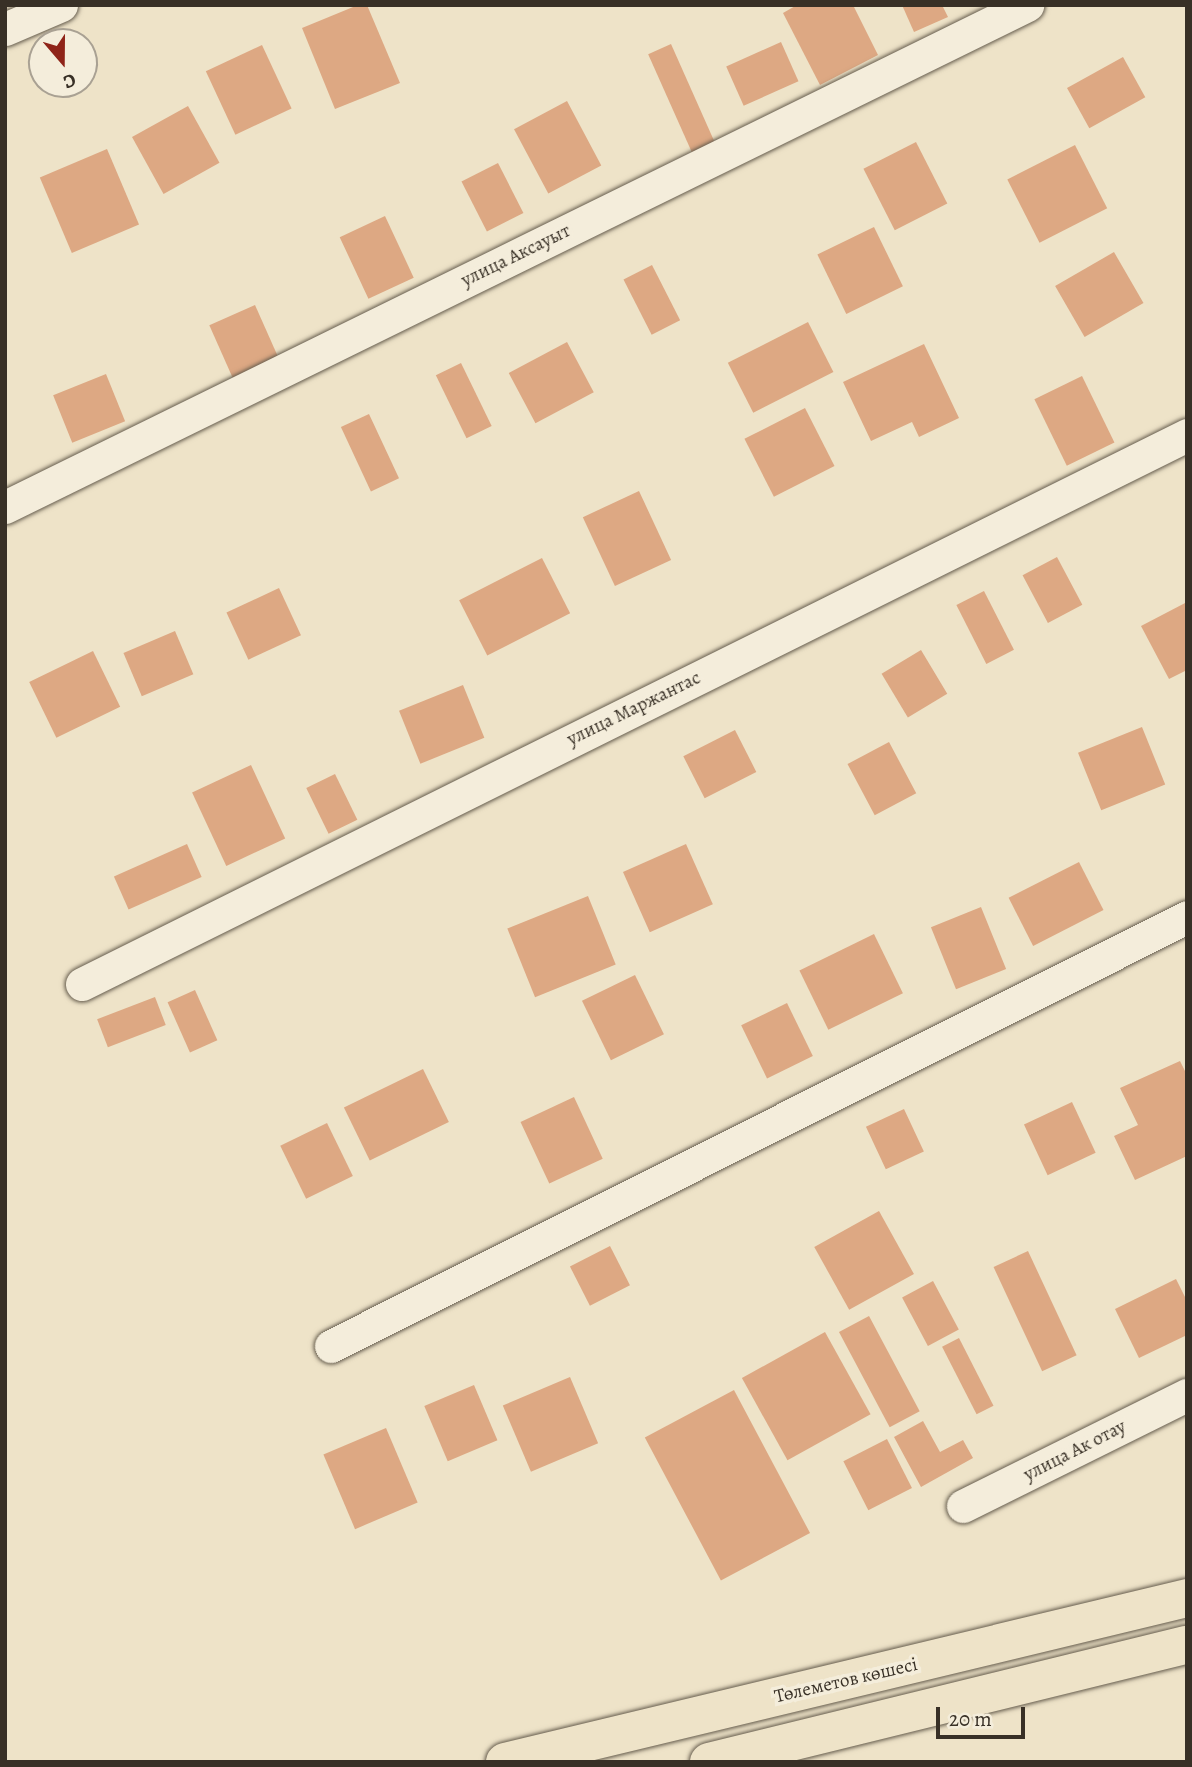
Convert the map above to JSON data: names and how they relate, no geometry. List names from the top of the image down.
{
  "streets": {
    "main road": ["Төлеметов көшесі"],
    "street": ["улица Аксауыт", "улица Маржантас", "улица Ак отау"]
  },
  "scale_bar": "20 m",
  "north": "bottom"
}
